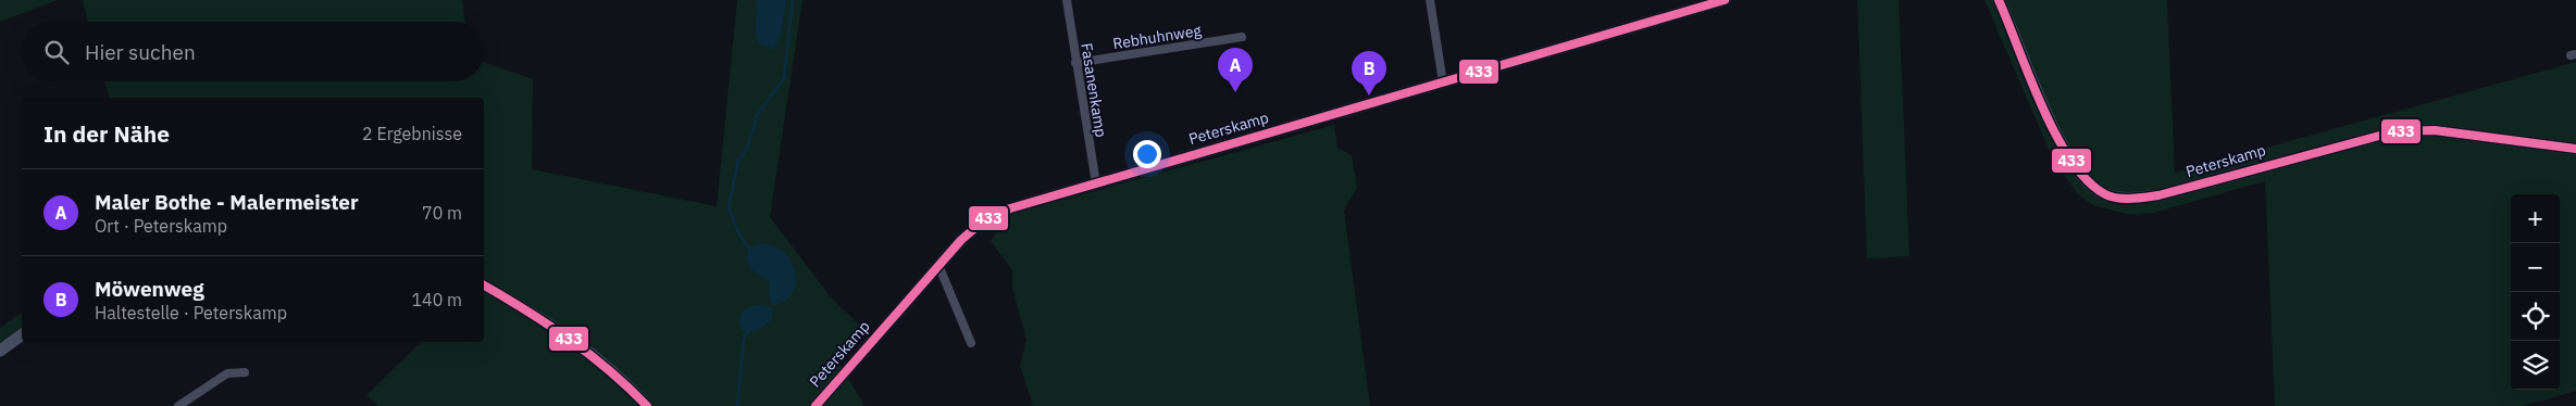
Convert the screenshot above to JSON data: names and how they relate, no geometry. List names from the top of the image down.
{
  "streets": {
    "street": ["Rebhuhnweg", "Fasanenkamp", "Peterskamp"]
  },
  "crossings": [
    ["Rebhuhnweg", "Fasanenkamp"],
    ["Fasanenkamp", "Peterskamp"]
  ],
  "lines": ["transit line 433"],
  "page": {
    "search": "Hier suchen",
    "pins": ["A", "B"],
    "heading": ["In der Nähe", "2 Ergebnisse"],
    "list": [
      {
        "mark": "A",
        "name": "Maler Bothe - Malermeister",
        "note": "Ort · Peterskamp",
        "value": "70 m"
      },
      {
        "mark": "B",
        "name": "Möwenweg",
        "note": "Haltestelle · Peterskamp",
        "value": "140 m"
      }
    ],
    "map_buttons": ["+", "−"]
  }
}
